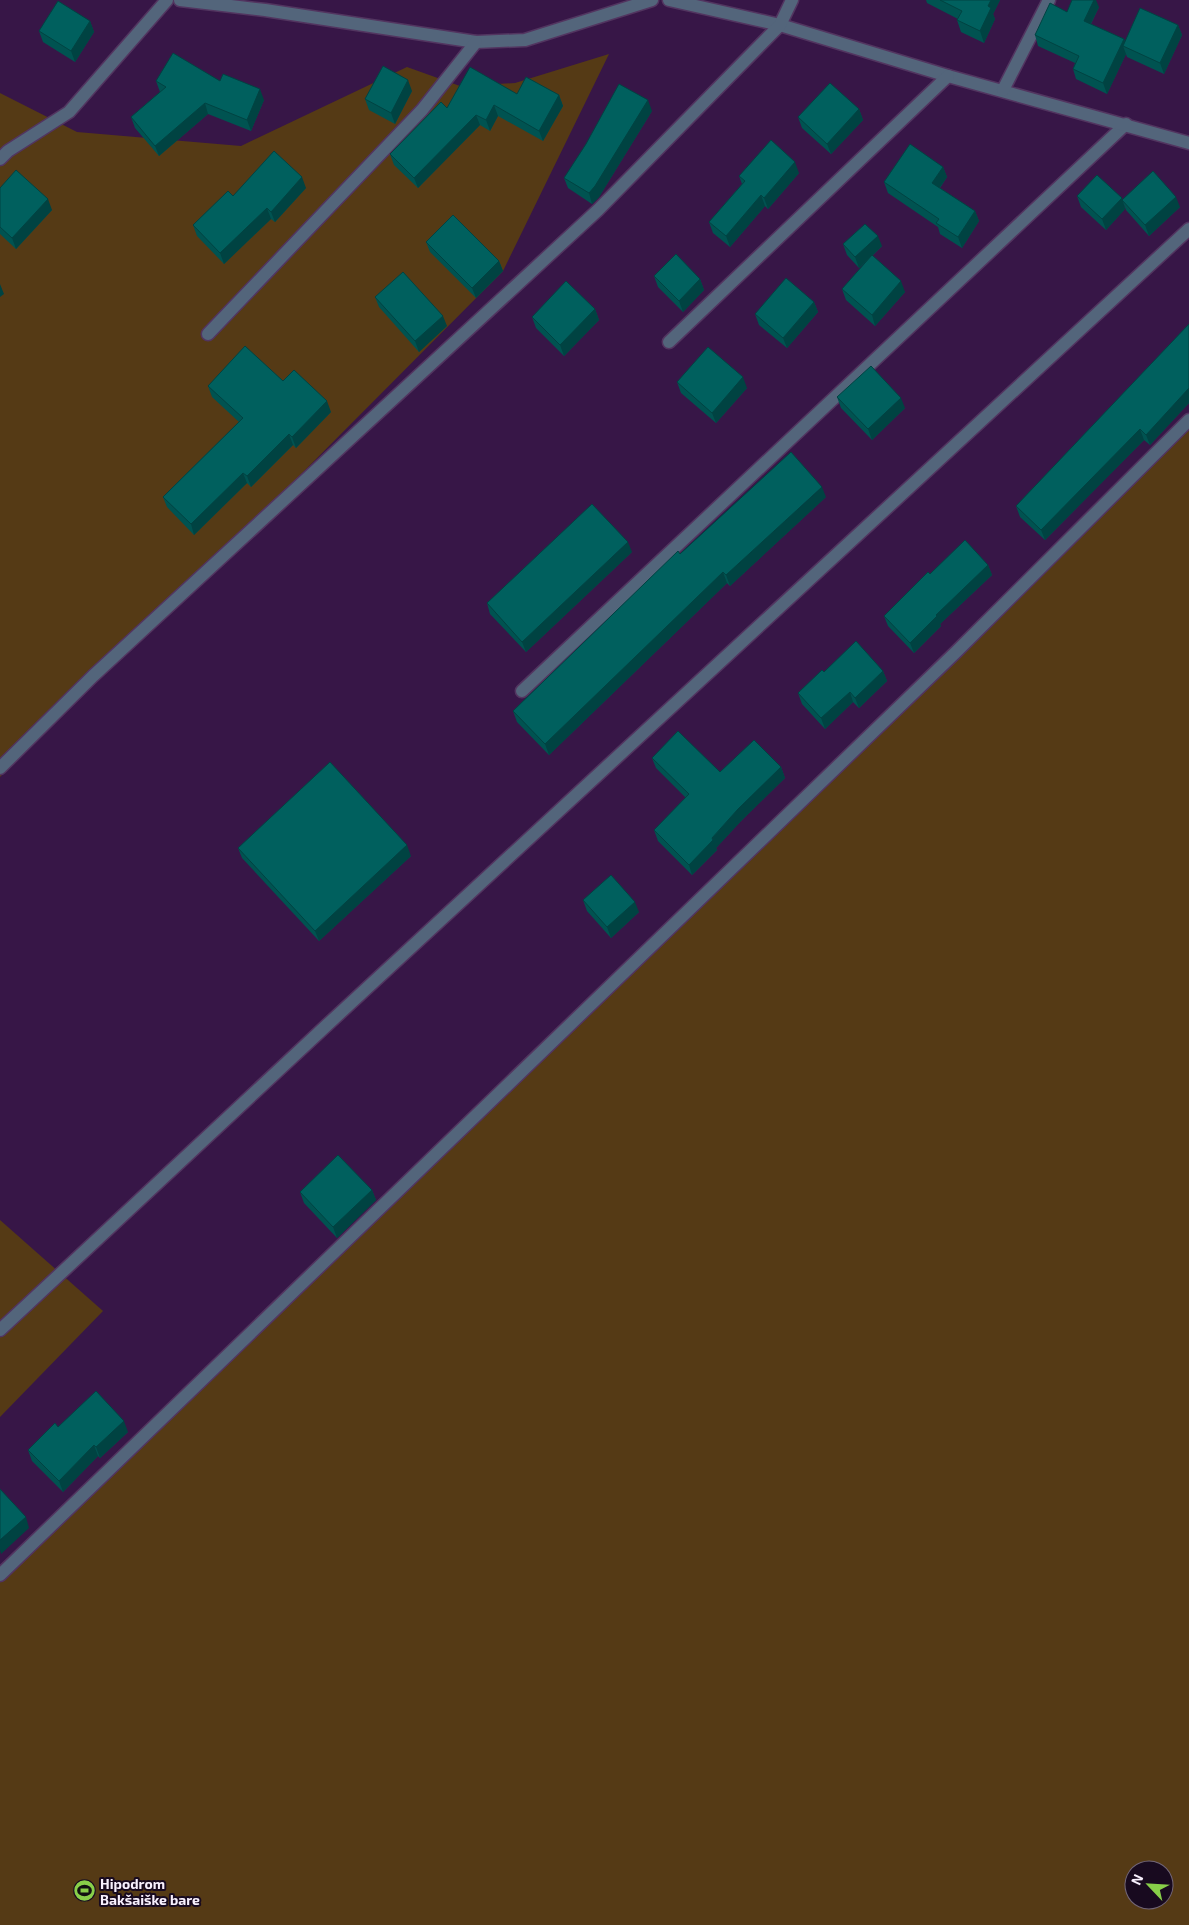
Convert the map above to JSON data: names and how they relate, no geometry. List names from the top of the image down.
{
  "places": {
    "sports": ["Hipodrom Bakšaiške bare"]
  },
  "north": "top left"
}
